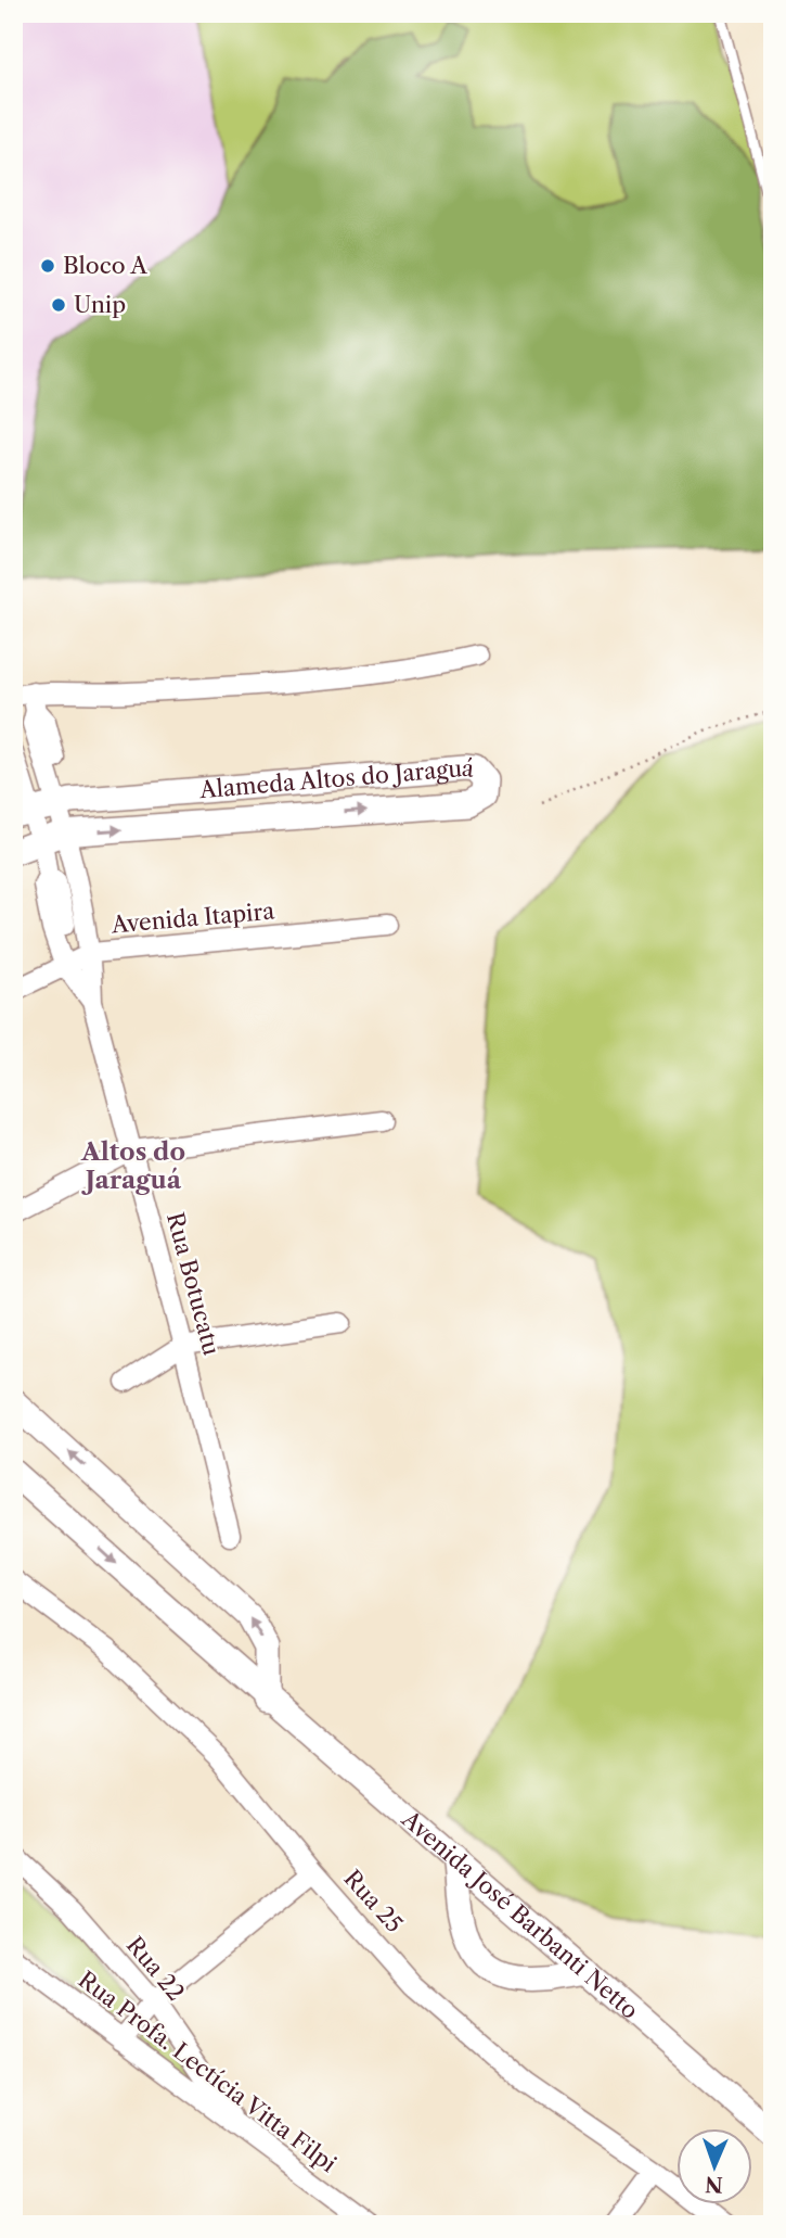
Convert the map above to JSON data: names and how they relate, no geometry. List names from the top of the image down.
{
  "streets": {
    "street": [
      "Alameda Altos do Jaraguá",
      "Avenida Itapira",
      "Rua Botucatu",
      "Rua 25",
      "Avenida José Barbanti Netto",
      "Rua 22",
      "Rua Profa. Lectícia Vitta Filpi"
    ]
  },
  "crossings": [
    ["Alameda Altos do Jaraguá", "Rua Botucatu"],
    ["Avenida Itapira", "Rua Botucatu"],
    ["Rua 22", "Rua Profa. Lectícia Vitta Filpi"]
  ],
  "districts": ["Altos do Jaraguá"],
  "places": ["Bloco A", "Unip"],
  "north": "bottom"
}
